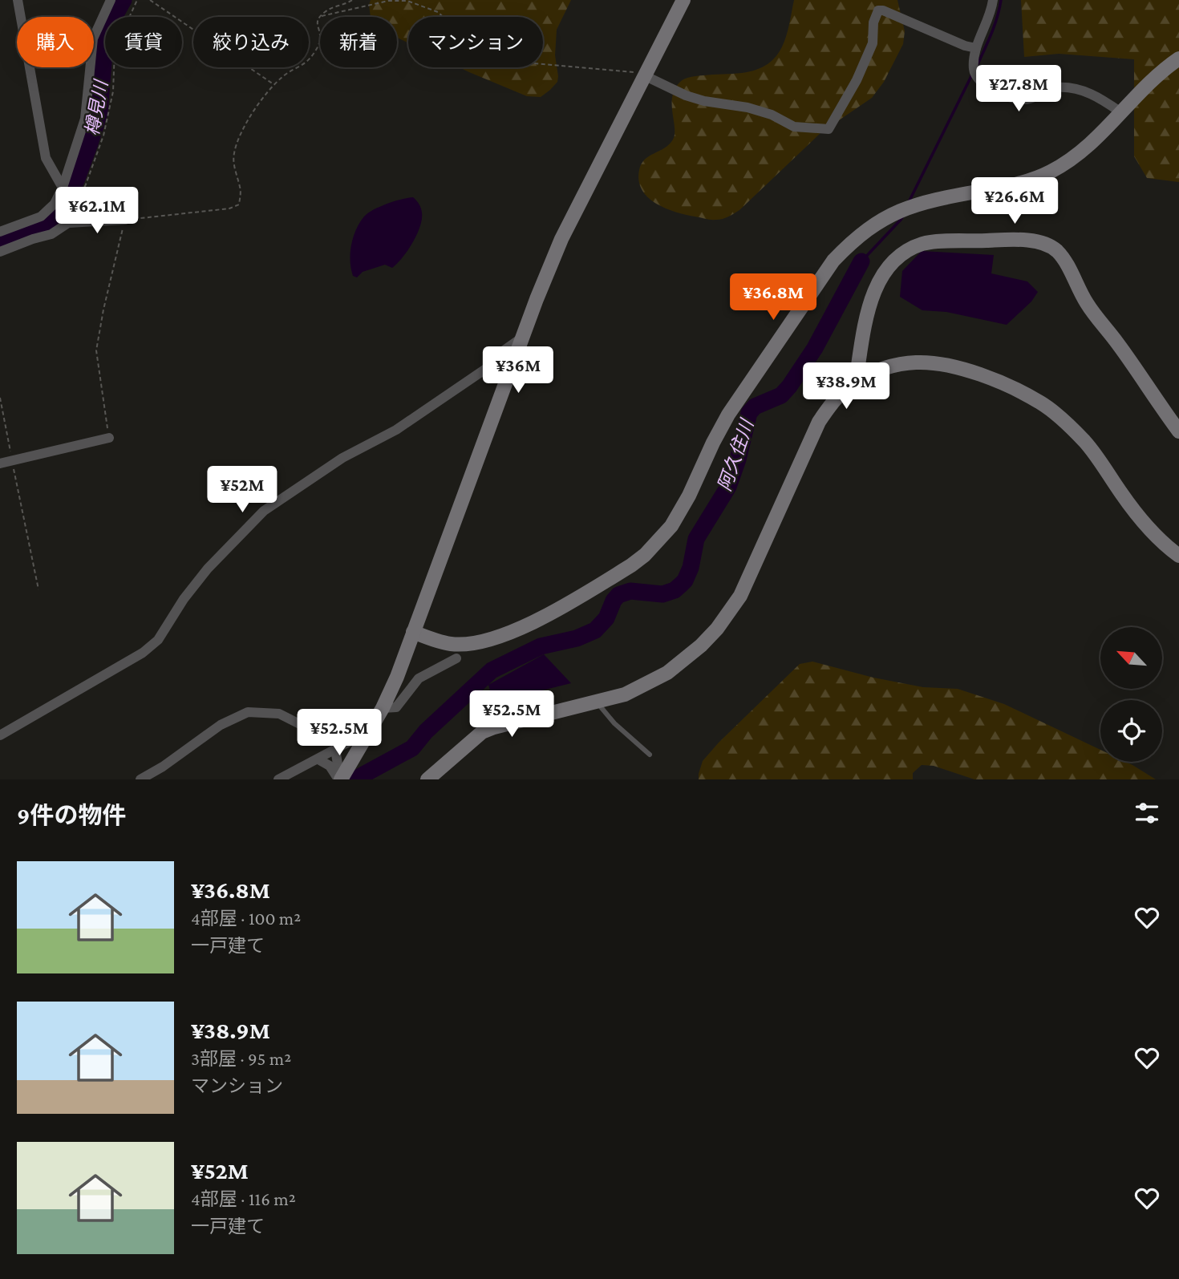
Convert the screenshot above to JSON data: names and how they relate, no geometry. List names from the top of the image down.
{
  "water": ["樽見川", "阿久住川"],
  "north": "top left",
  "page": {
    "chip": [
      "購入",
      "賃貸",
      "絞り込み",
      "新着",
      "マンション"
    ],
    "price": [
      "¥27.8M",
      "¥26.6M",
      "¥62.1M",
      "¥36.8M",
      "¥36M",
      "¥38.9M",
      "¥52M",
      "¥52.5M",
      "¥52.5M"
    ],
    "heading": "9件の物件",
    "list": [
      {
        "name": "¥36.8M",
        "note": "4部屋 · 100 m² · 一戸建て"
      },
      {
        "name": "¥38.9M",
        "note": "3部屋 · 95 m² · マンション"
      },
      {
        "name": "¥52M",
        "note": "4部屋 · 116 m² · 一戸建て"
      }
    ]
  }
}
